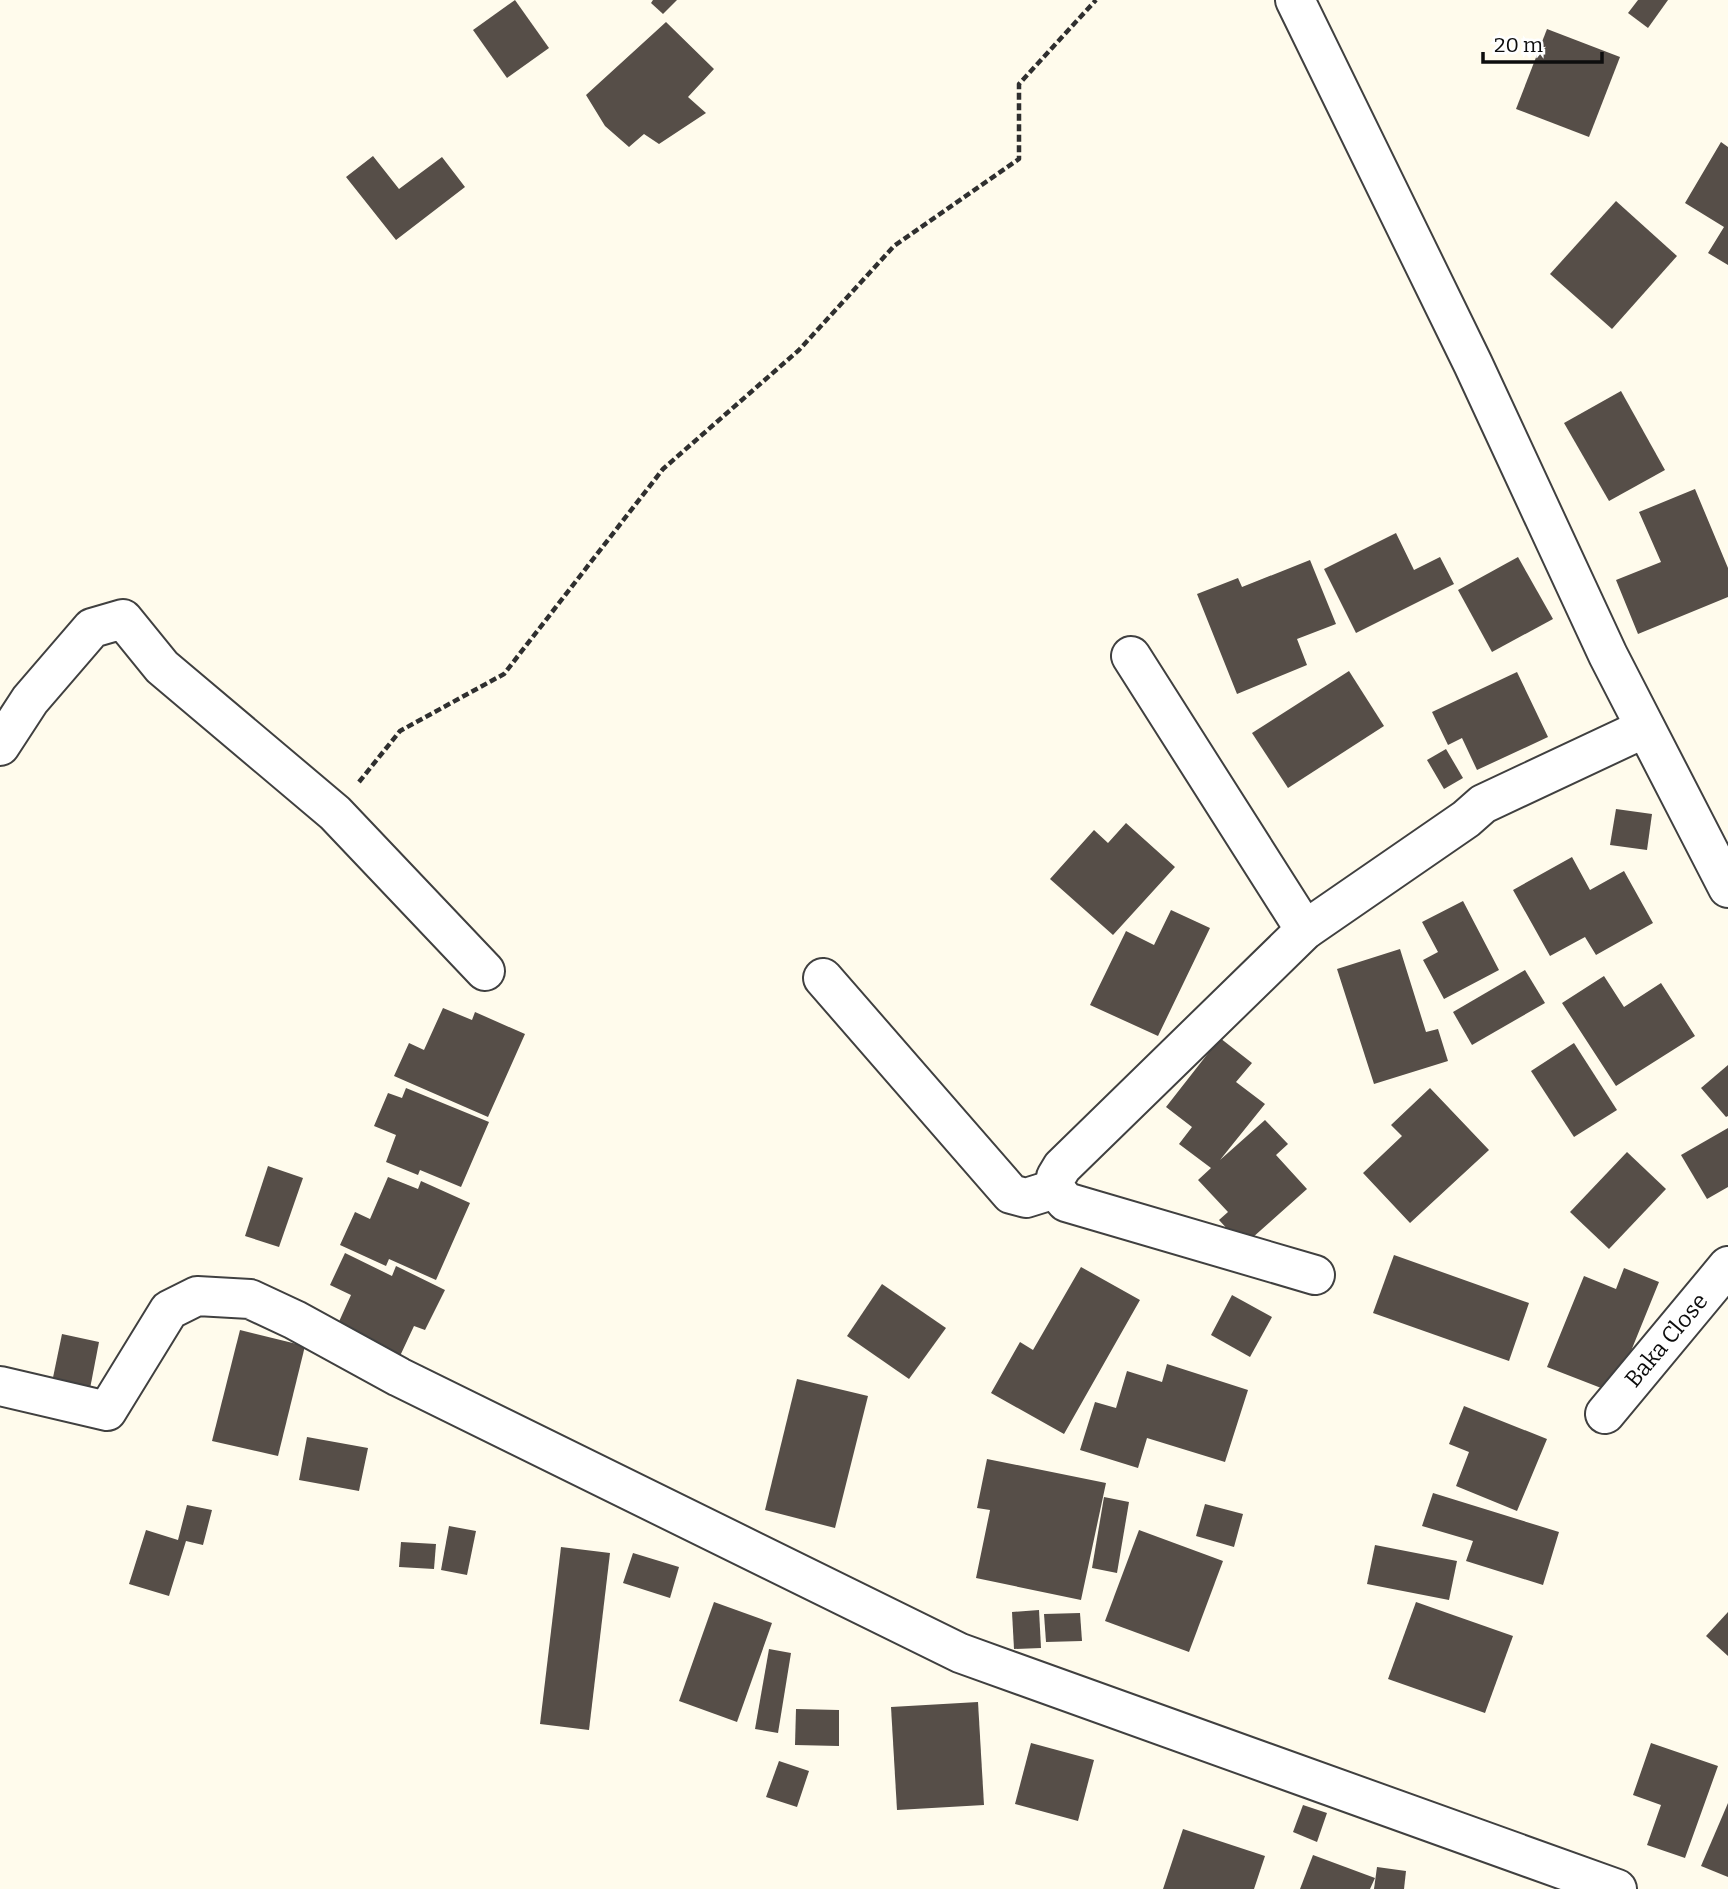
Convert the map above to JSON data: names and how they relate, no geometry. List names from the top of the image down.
{
  "streets": {
    "street": ["Baka Close"]
  },
  "scale_bar": "20 m"
}
